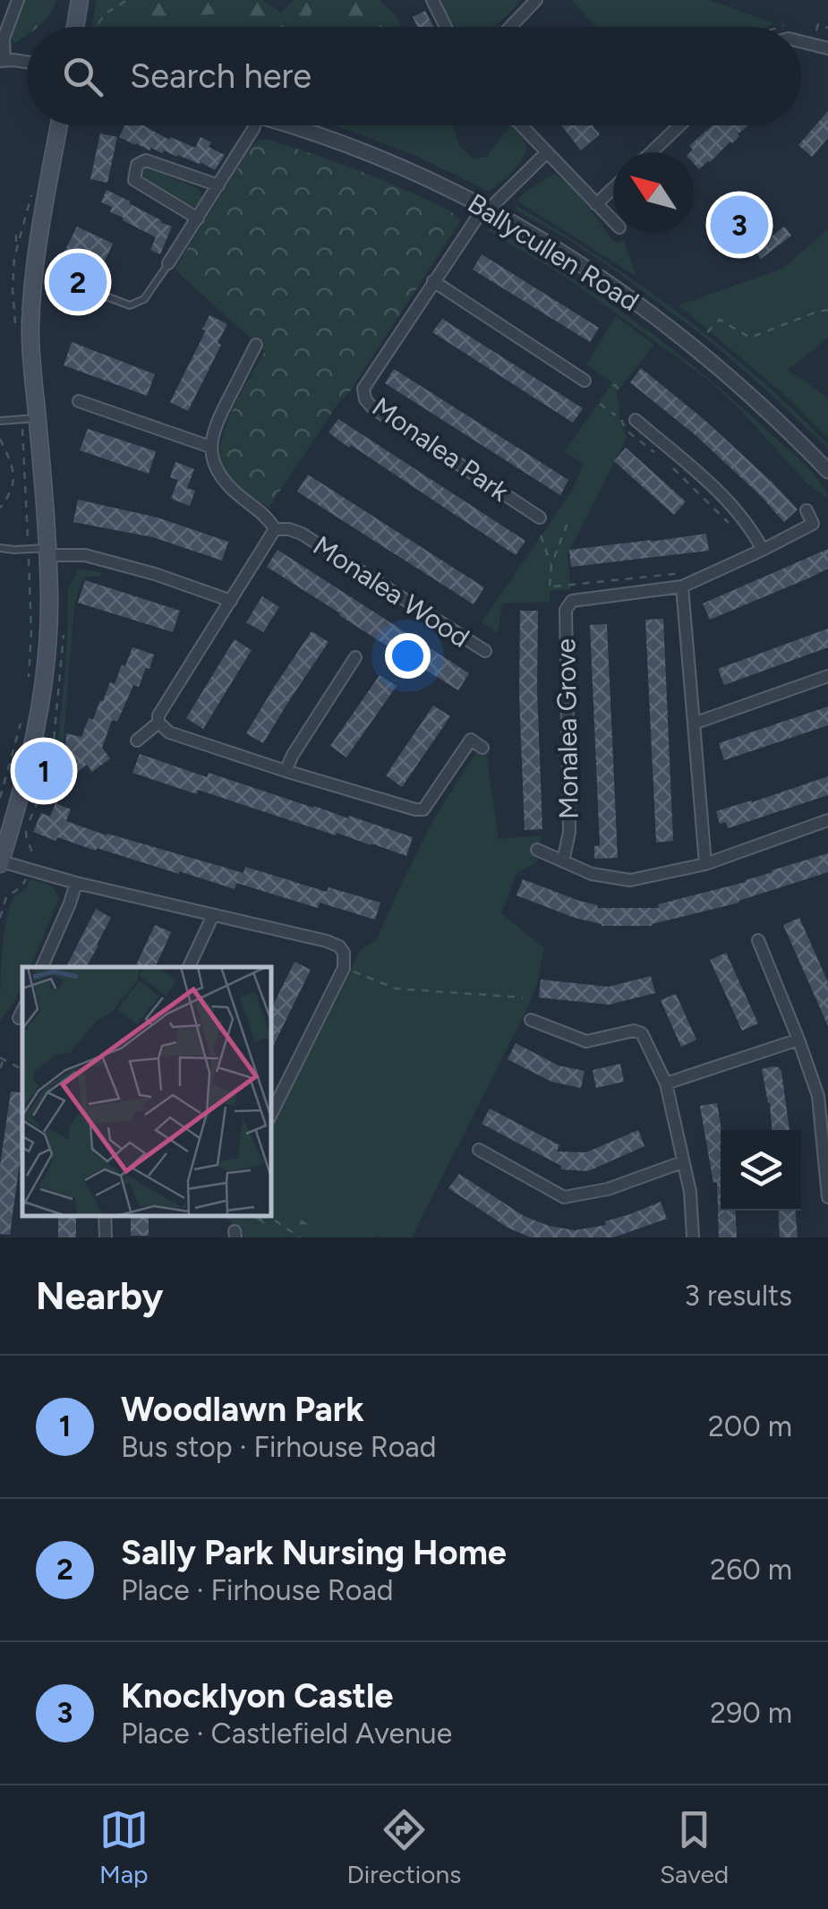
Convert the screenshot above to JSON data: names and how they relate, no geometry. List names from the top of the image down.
{
  "streets": {
    "street": [
      "Ballycullen Road",
      "Monalea Park",
      "Monalea Wood",
      "Monalea Grove"
    ]
  },
  "crossings": [
    ["Ballycullen Road", "Monalea Park"]
  ],
  "north": "top left",
  "page": {
    "search": "Search here",
    "pins": ["3", "2", "1"],
    "heading": ["Nearby", "3 results"],
    "list": [
      {
        "mark": "1",
        "name": "Woodlawn Park",
        "note": "Bus stop · Firhouse Road",
        "value": "200 m"
      },
      {
        "mark": "2",
        "name": "Sally Park Nursing Home",
        "note": "Place · Firhouse Road",
        "value": "260 m"
      },
      {
        "mark": "3",
        "name": "Knocklyon Castle",
        "note": "Place · Castlefield Avenue",
        "value": "290 m"
      }
    ],
    "nav": ["Map", "Directions", "Saved"]
  }
}
